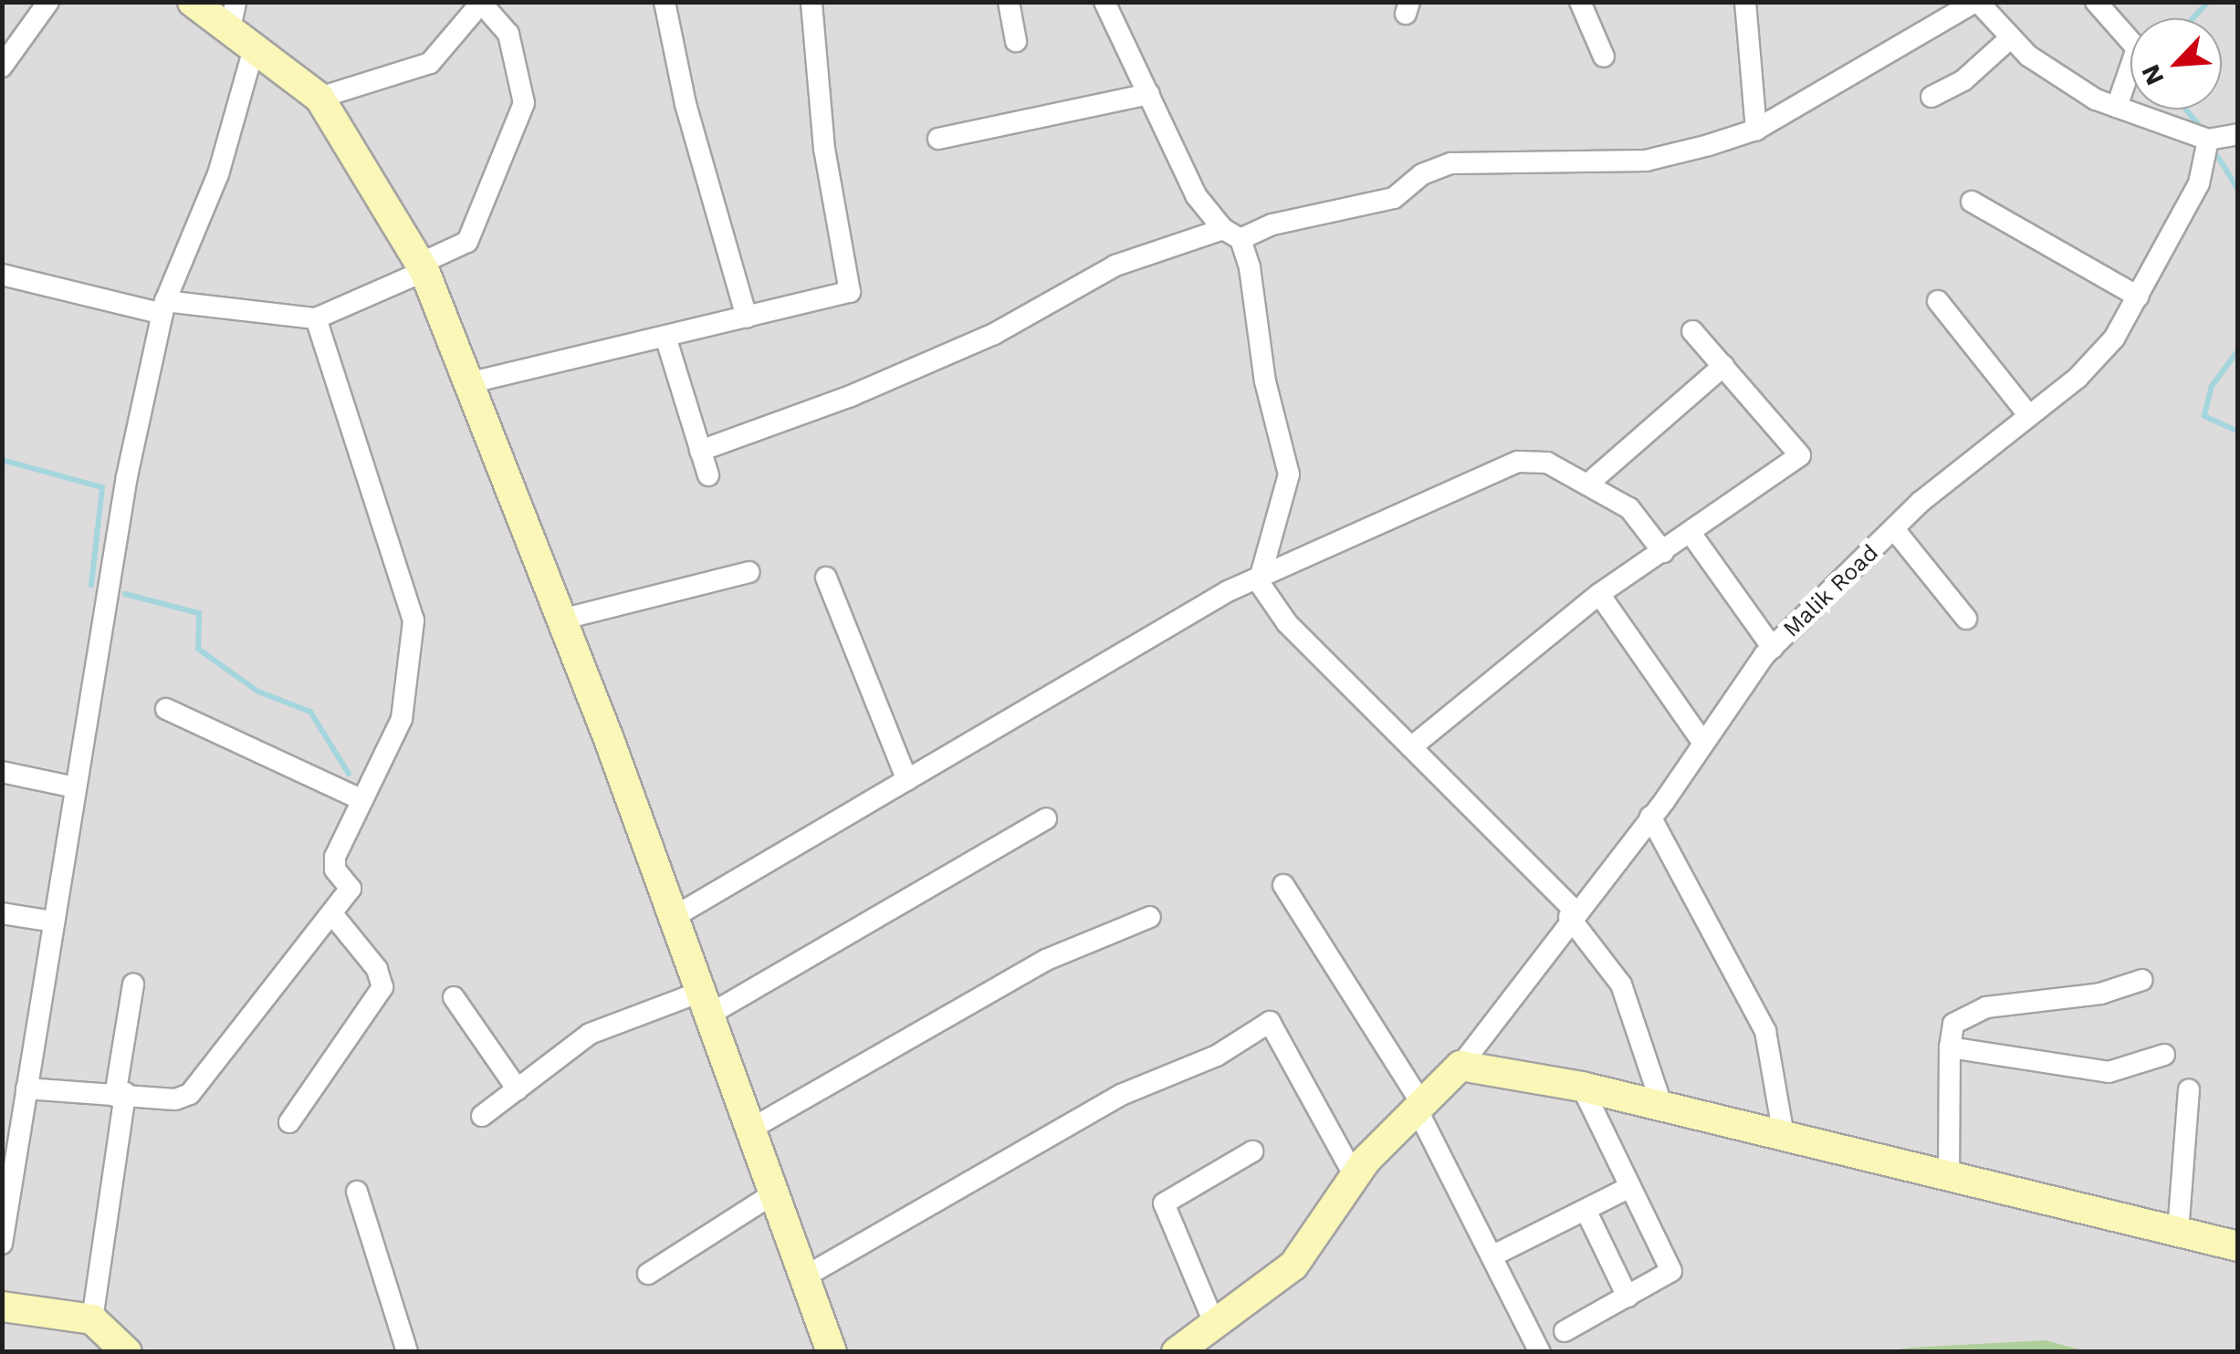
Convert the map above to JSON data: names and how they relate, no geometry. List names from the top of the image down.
{
  "streets": {
    "street": ["Malik Road"]
  },
  "north": "bottom left"
}
